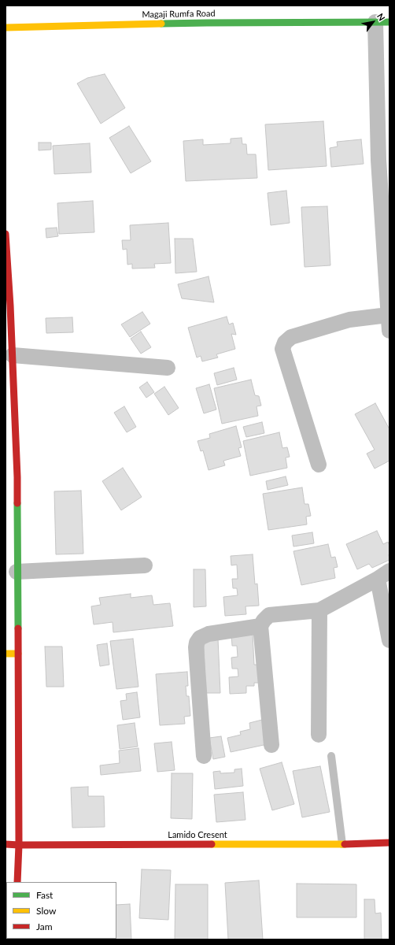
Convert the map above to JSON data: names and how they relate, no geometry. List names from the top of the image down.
{
  "streets": {
    "street": ["Magaji Rumfa Road", "Lamido Cresent"]
  },
  "legend": ["Fast", "Slow", "Jam"],
  "north": "top right"
}
